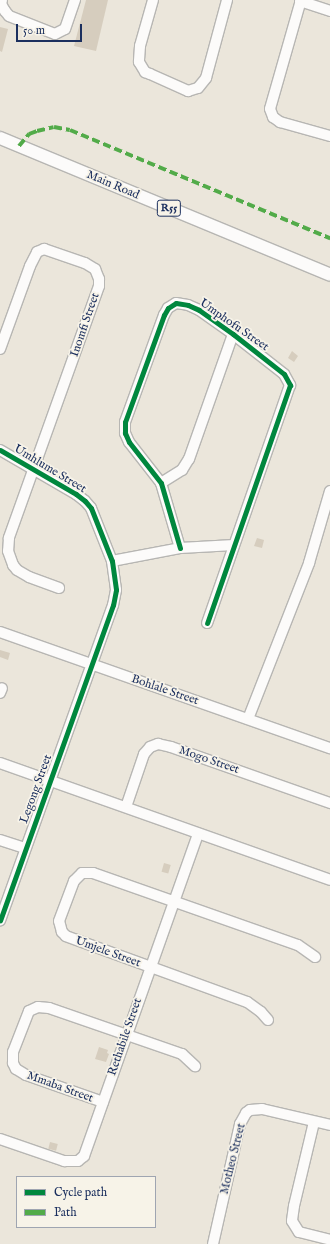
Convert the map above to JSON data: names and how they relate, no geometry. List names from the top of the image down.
{
  "streets": {
    "main road": ["Main Road", "R55"],
    "street": [
      "Inomfi Street",
      "Umphofu Street",
      "Umhlume Street",
      "Bohlale Street",
      "Mogo Street",
      "Legong Street",
      "Umjele Street",
      "Rethabile Street",
      "Mmaba Street",
      "Motheo Street"
    ]
  },
  "crossings": [
    ["Inomfi Street", "Umhlume Street"],
    ["Umhlume Street", "Bohlale Street"],
    ["Umhlume Street", "Legong Street"],
    ["Bohlale Street", "Legong Street"],
    ["Umjele Street", "Rethabile Street"],
    ["Rethabile Street", "Mmaba Street"]
  ],
  "legend": ["Cycle path", "Path"],
  "scale_bar": "50 m"
}
